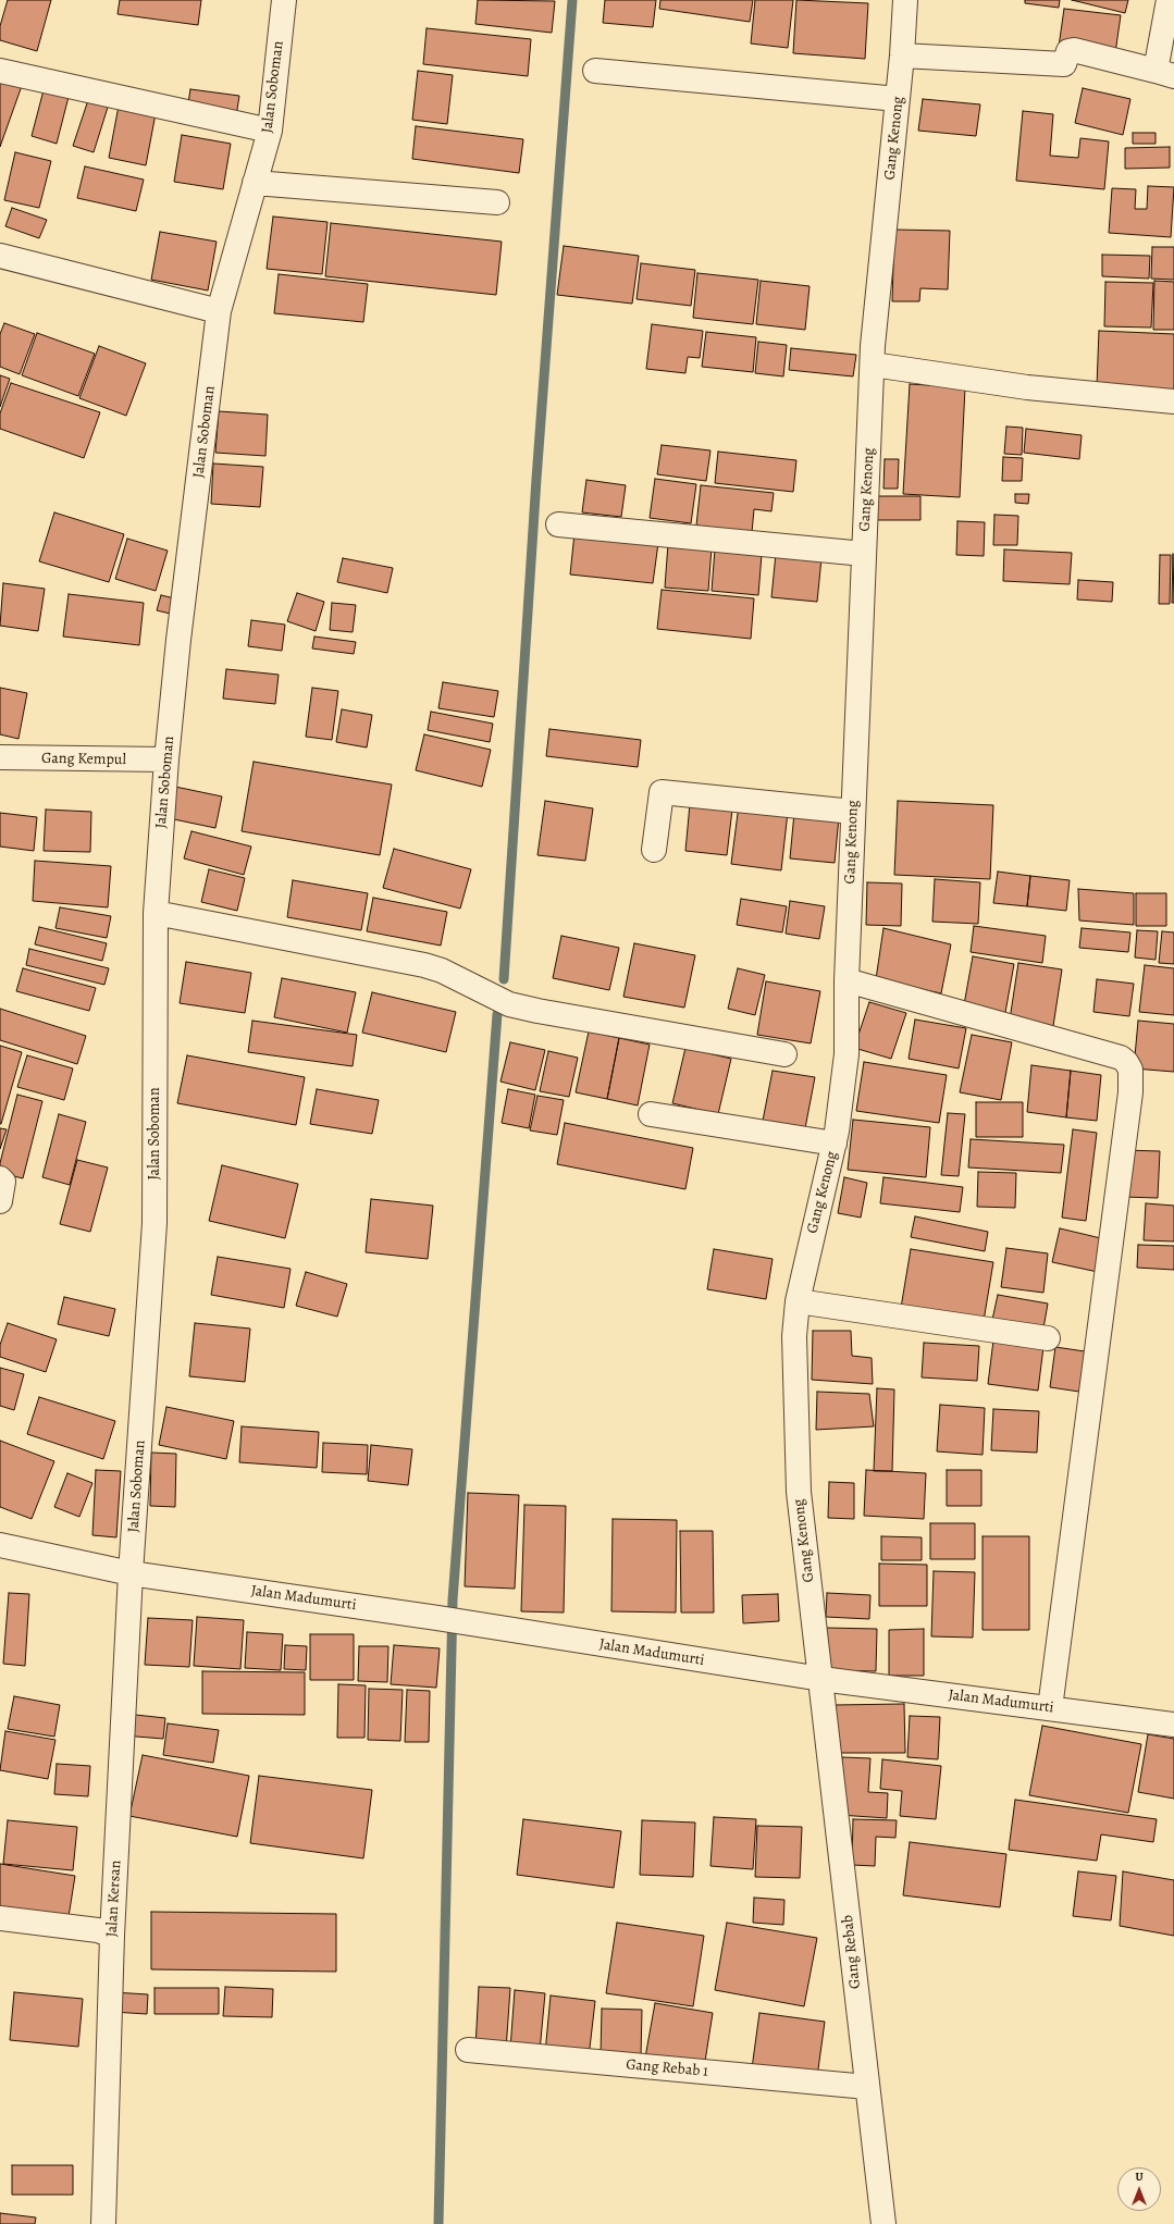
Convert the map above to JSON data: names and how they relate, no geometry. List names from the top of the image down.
{
  "streets": {
    "street": [
      "Jalan Soboman",
      "Gang Kenong",
      "Gang Kempul",
      "Jalan Madumurti",
      "Jalan Kersan",
      "Gang Rebab",
      "Gang Rebab 1"
    ]
  },
  "crossings": [
    ["Jalan Soboman", "Gang Kempul"],
    ["Jalan Soboman", "Jalan Madumurti"],
    ["Jalan Soboman", "Jalan Kersan"],
    ["Gang Kenong", "Jalan Madumurti"],
    ["Gang Kenong", "Gang Rebab"],
    ["Jalan Madumurti", "Jalan Kersan"],
    ["Jalan Madumurti", "Gang Rebab"],
    ["Gang Rebab", "Gang Rebab 1"]
  ],
  "north": "top"
}
